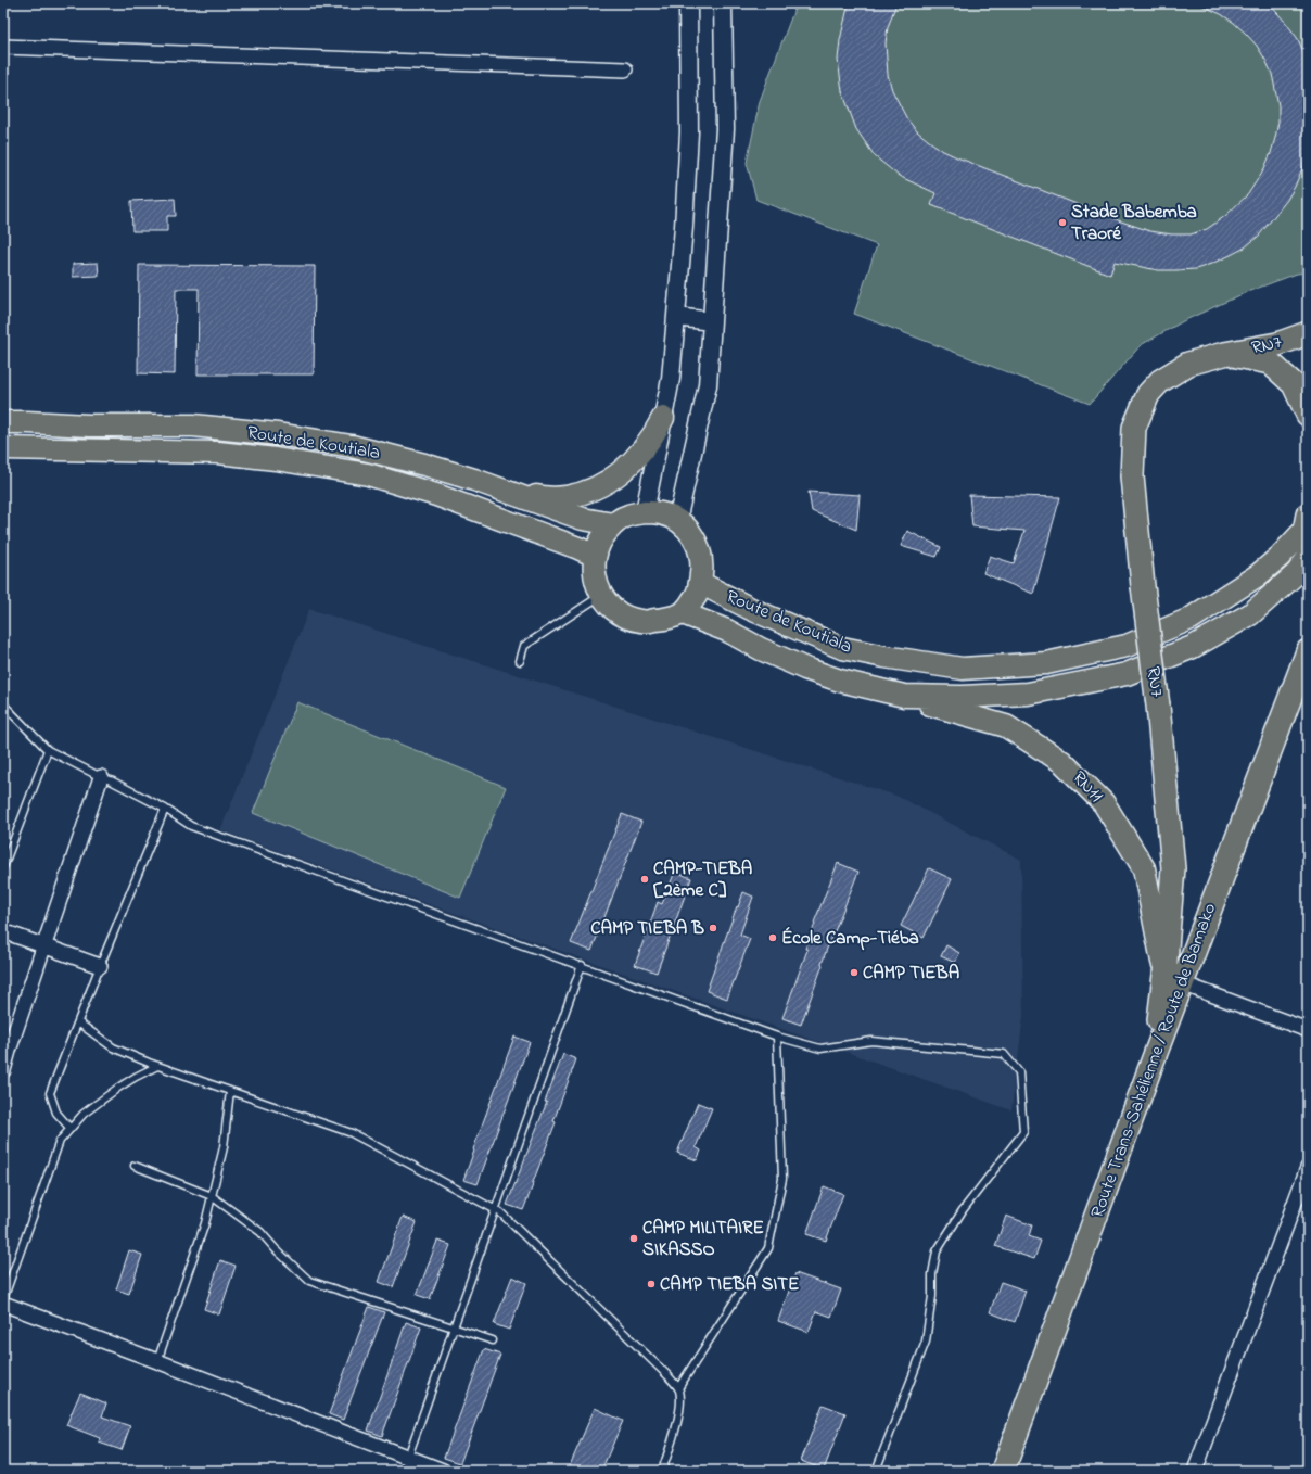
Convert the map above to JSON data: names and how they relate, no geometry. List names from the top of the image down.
{
  "streets": {
    "highway": ["RN7", "Route Trans-Sahélienne / Route de Bamako"],
    "main road": ["Route de Koutiala", "RN11"]
  },
  "crossings": [
    ["RN7", "RN11"],
    ["RN7", "Route Trans-Sahélienne / Route de Bamako"],
    ["Route de Koutiala", "RN11"],
    ["RN11", "Route Trans-Sahélienne / Route de Bamako"]
  ],
  "places": [
    "Stade Babemba Traoré",
    "CAMP-TIEBA [2ème C]",
    "CAMP TIEBA B",
    "École Camp-Tiéba",
    "CAMP TIEBA",
    "CAMP MILITAIRE SIKASSO",
    "CAMP TIEBA SITE"
  ]
}
